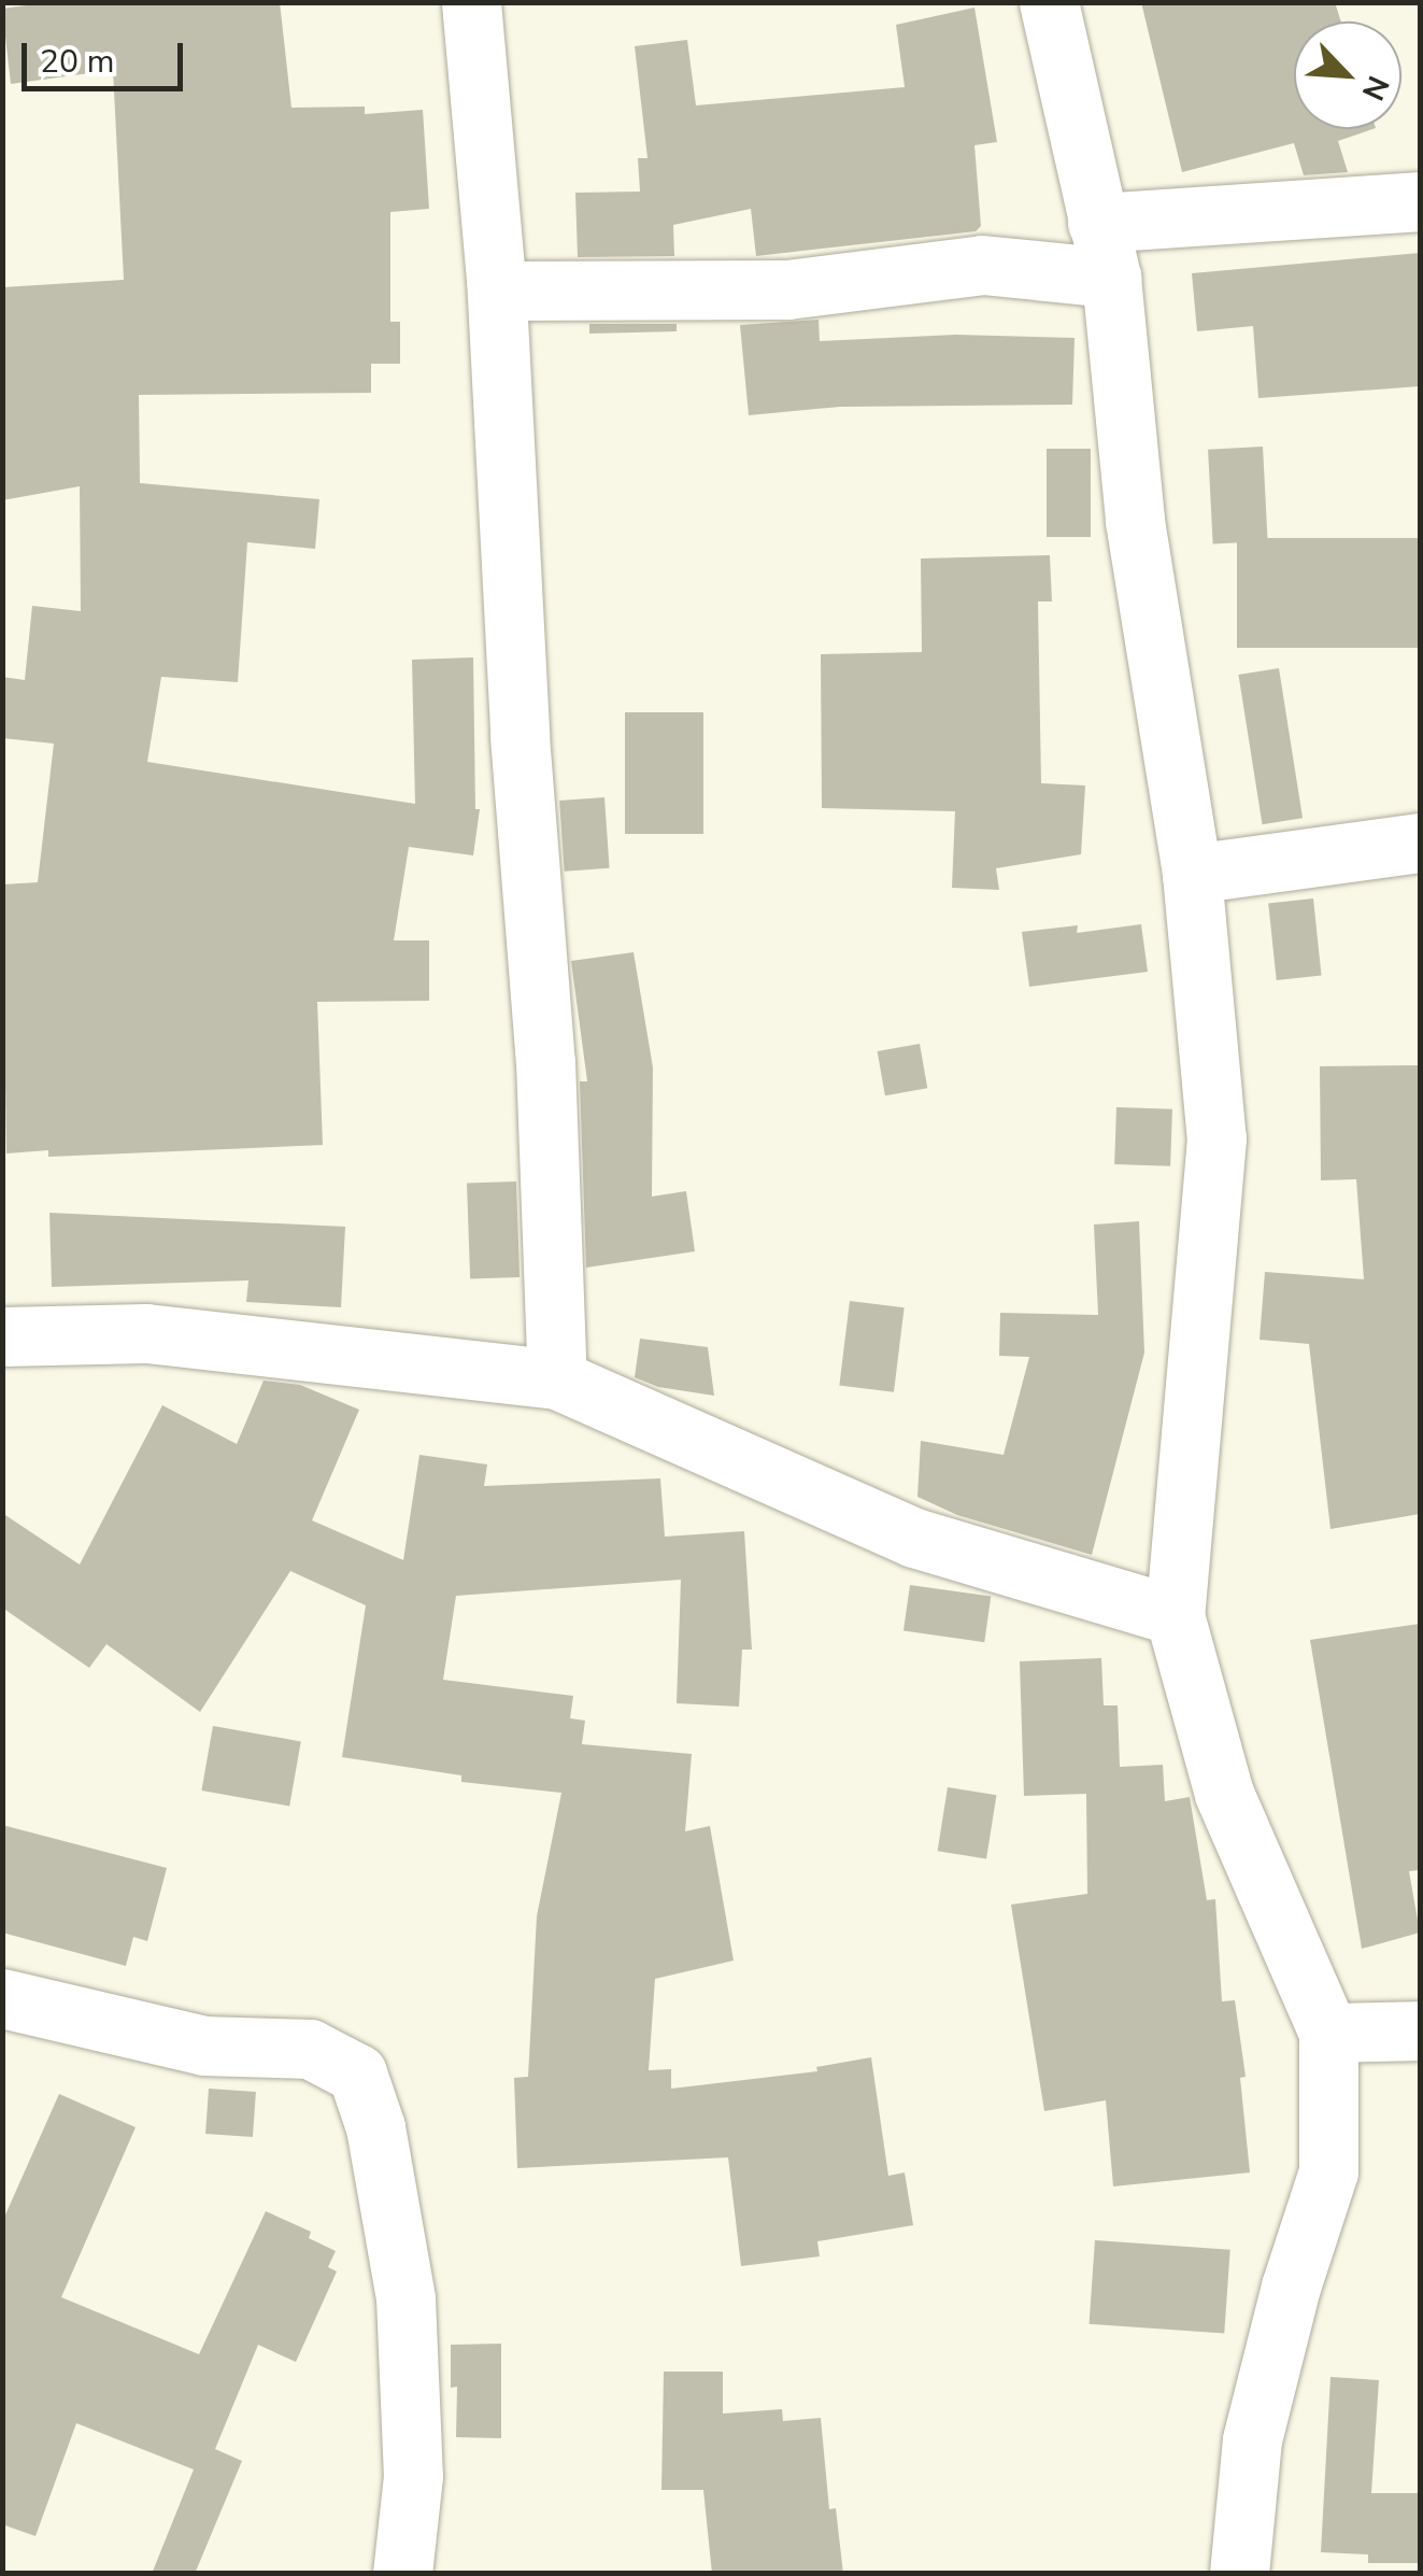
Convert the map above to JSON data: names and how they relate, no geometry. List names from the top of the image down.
{
  "scale_bar": "20 m",
  "north": "bottom right"
}
